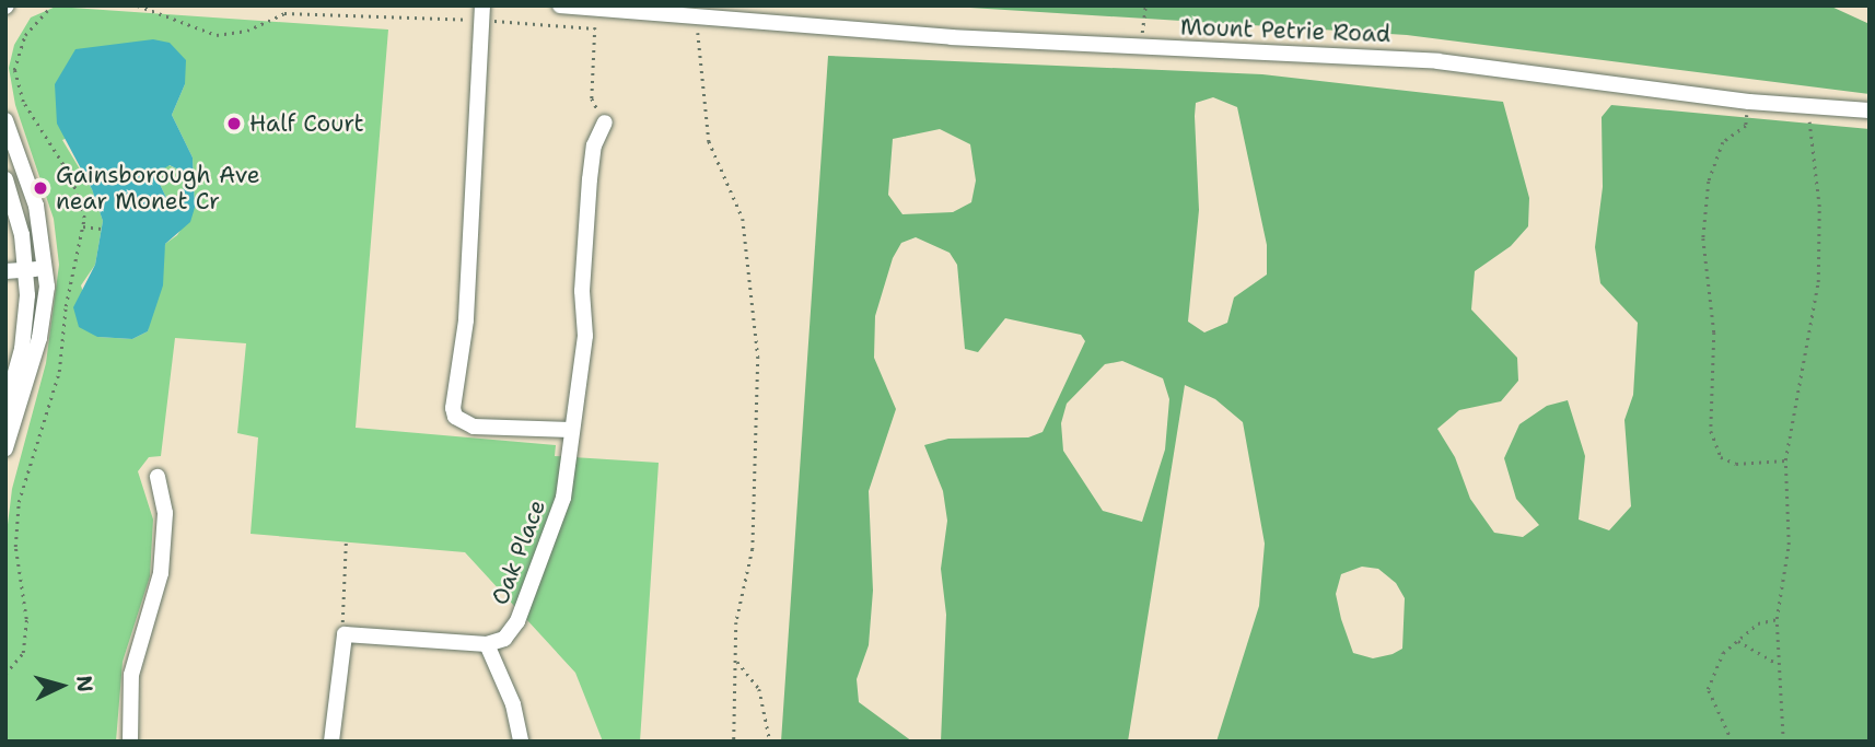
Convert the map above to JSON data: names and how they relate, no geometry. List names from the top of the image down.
{
  "streets": {
    "street": ["Mount Petrie Road", "Oak Place"]
  },
  "places": ["Half Court", "Gainsborough Ave near Monet Cr"],
  "north": "right"
}
